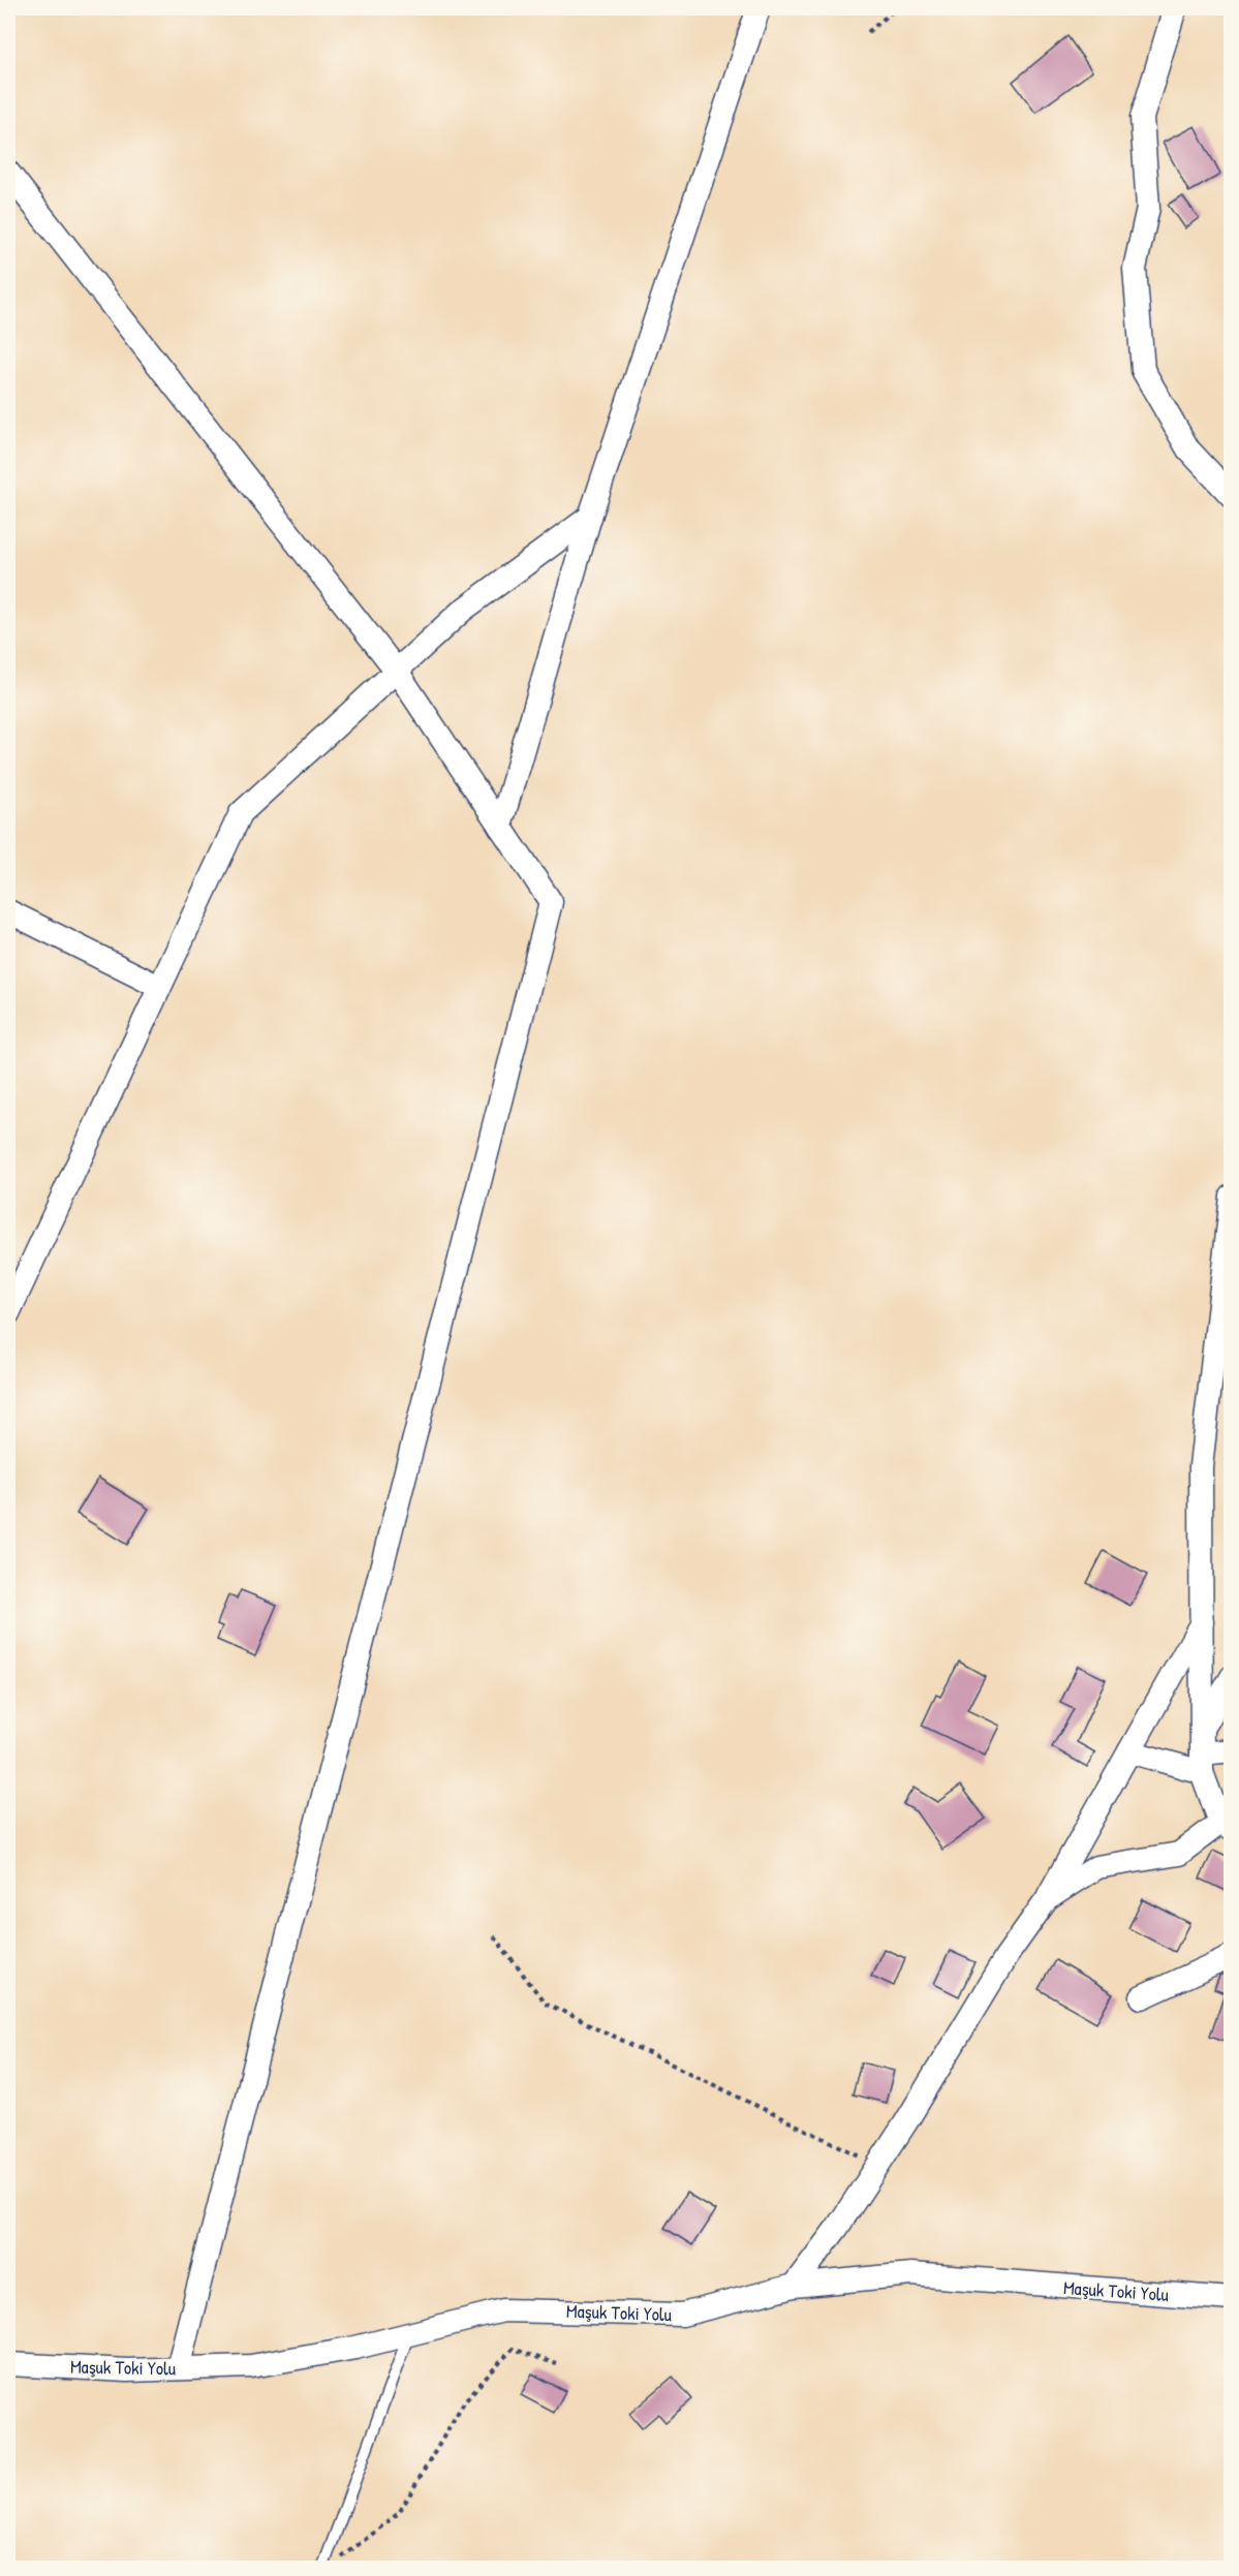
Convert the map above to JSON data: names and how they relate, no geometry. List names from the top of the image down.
{
  "streets": {
    "street": ["Maşuk Toki Yolu"]
  }
}
